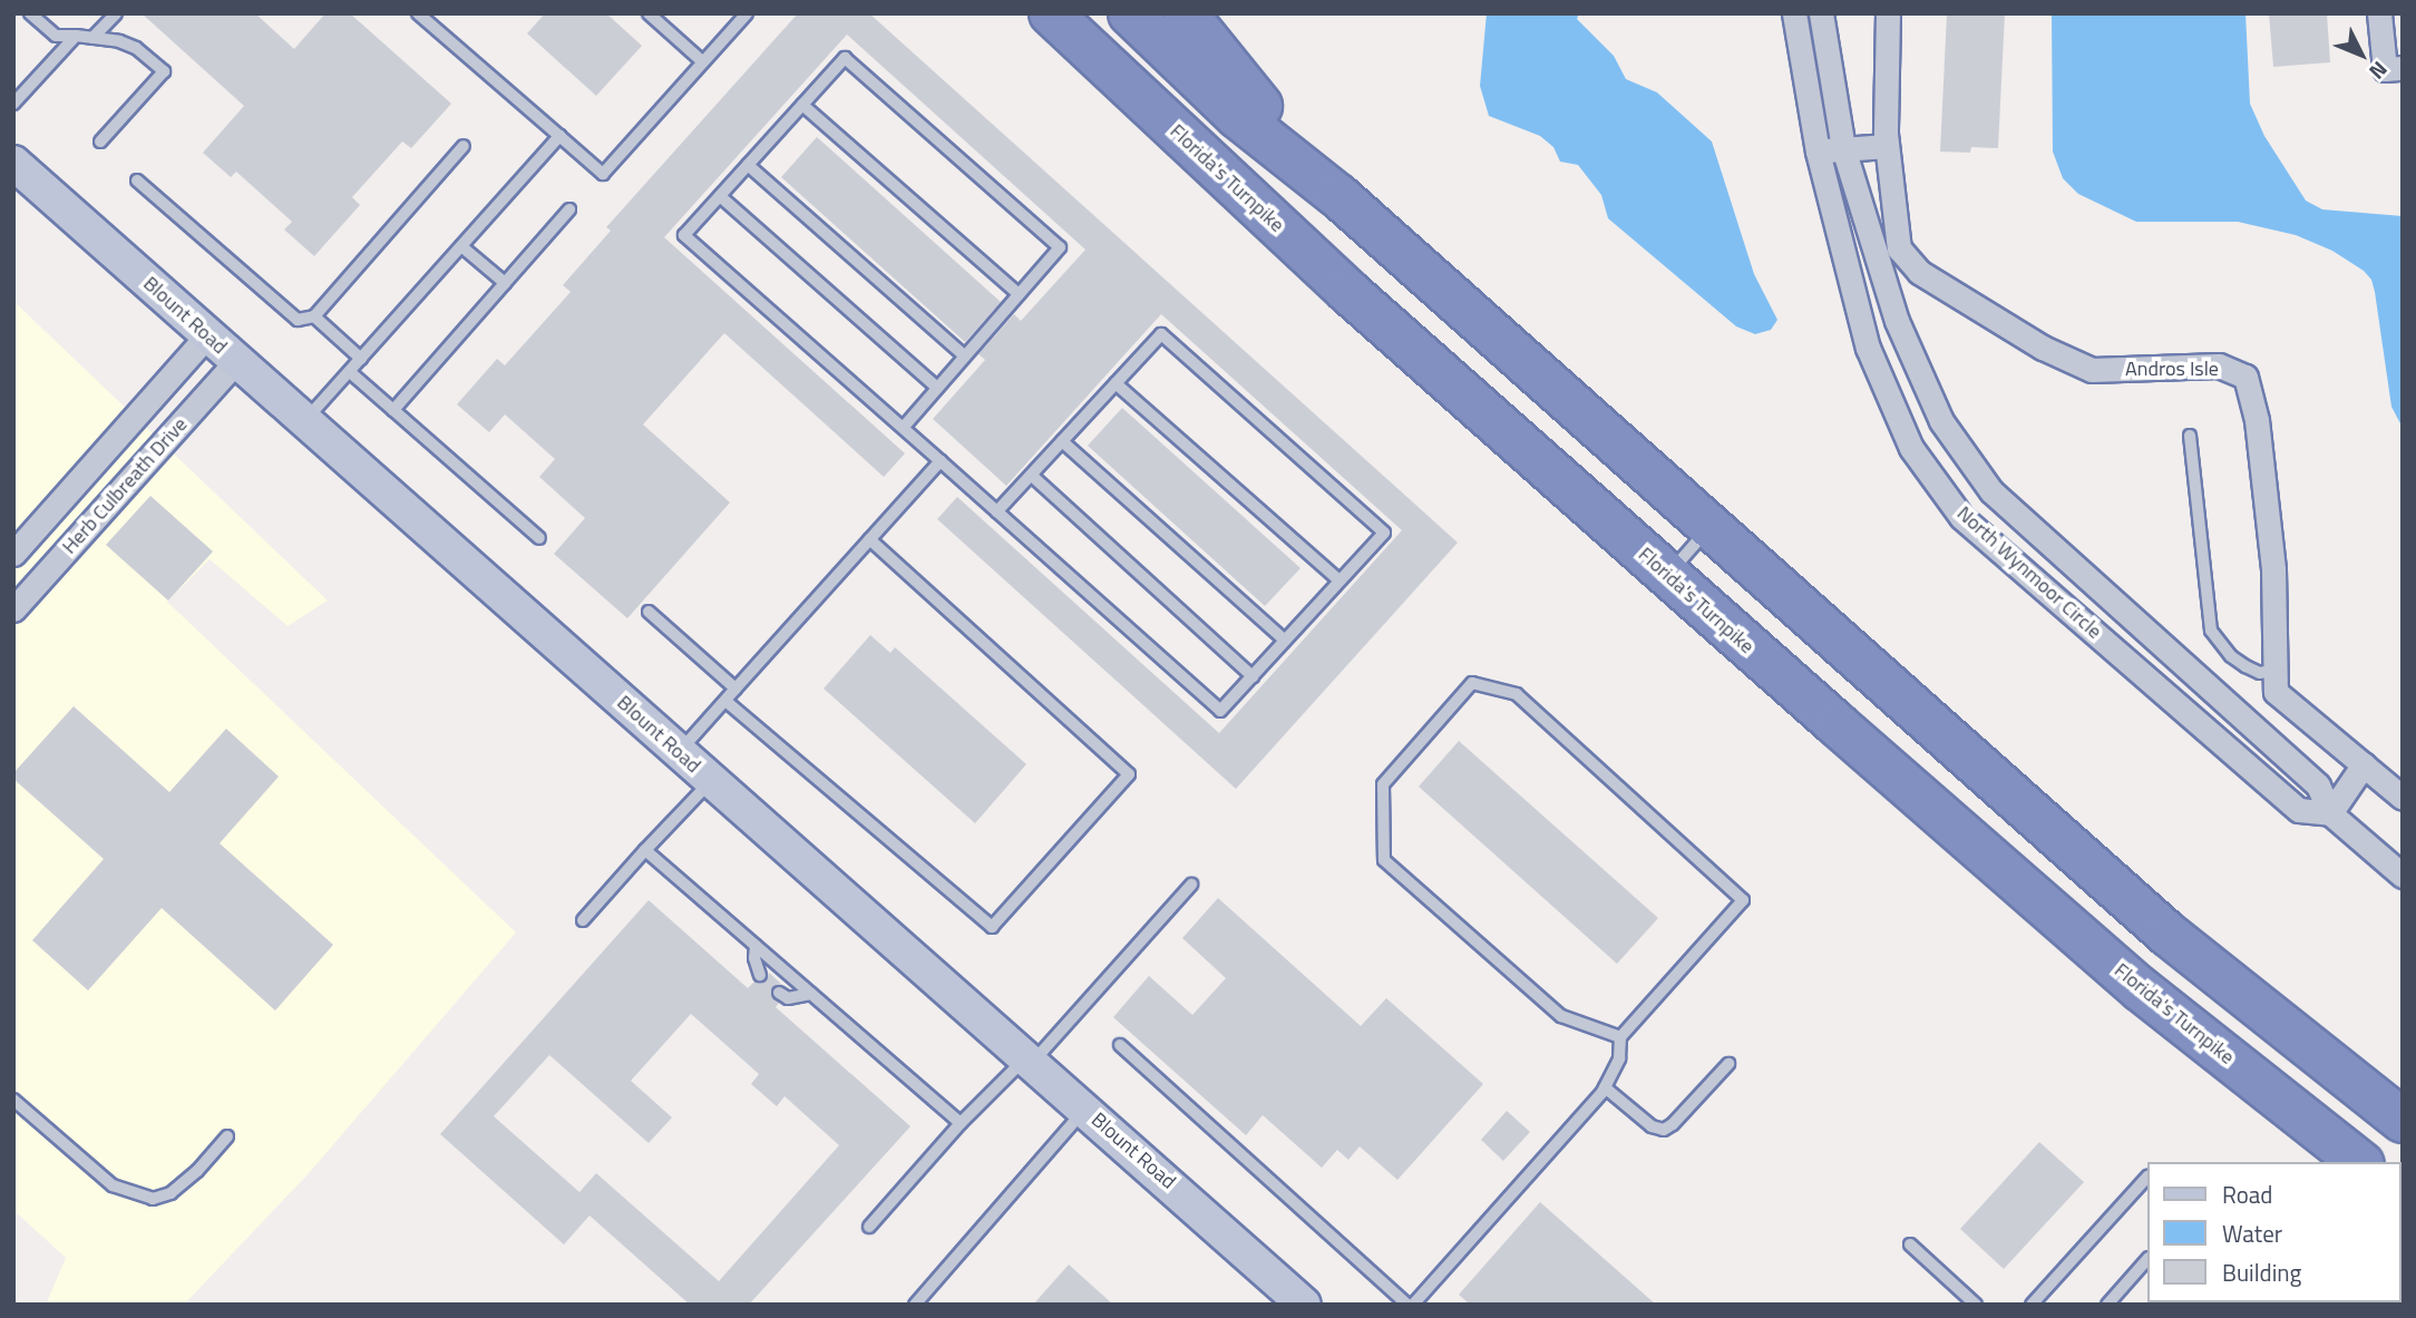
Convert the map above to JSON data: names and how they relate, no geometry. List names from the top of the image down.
{
  "streets": {
    "highway": ["Florida's Turnpike"],
    "street": [
      "Blount Road",
      "Andros Isle",
      "Herb Culbreath Drive",
      "North Wynmoor Circle"
    ]
  },
  "crossings": [
    ["Blount Road", "Herb Culbreath Drive"]
  ],
  "legend": ["Road", "Water", "Building"],
  "north": "bottom right"
}
